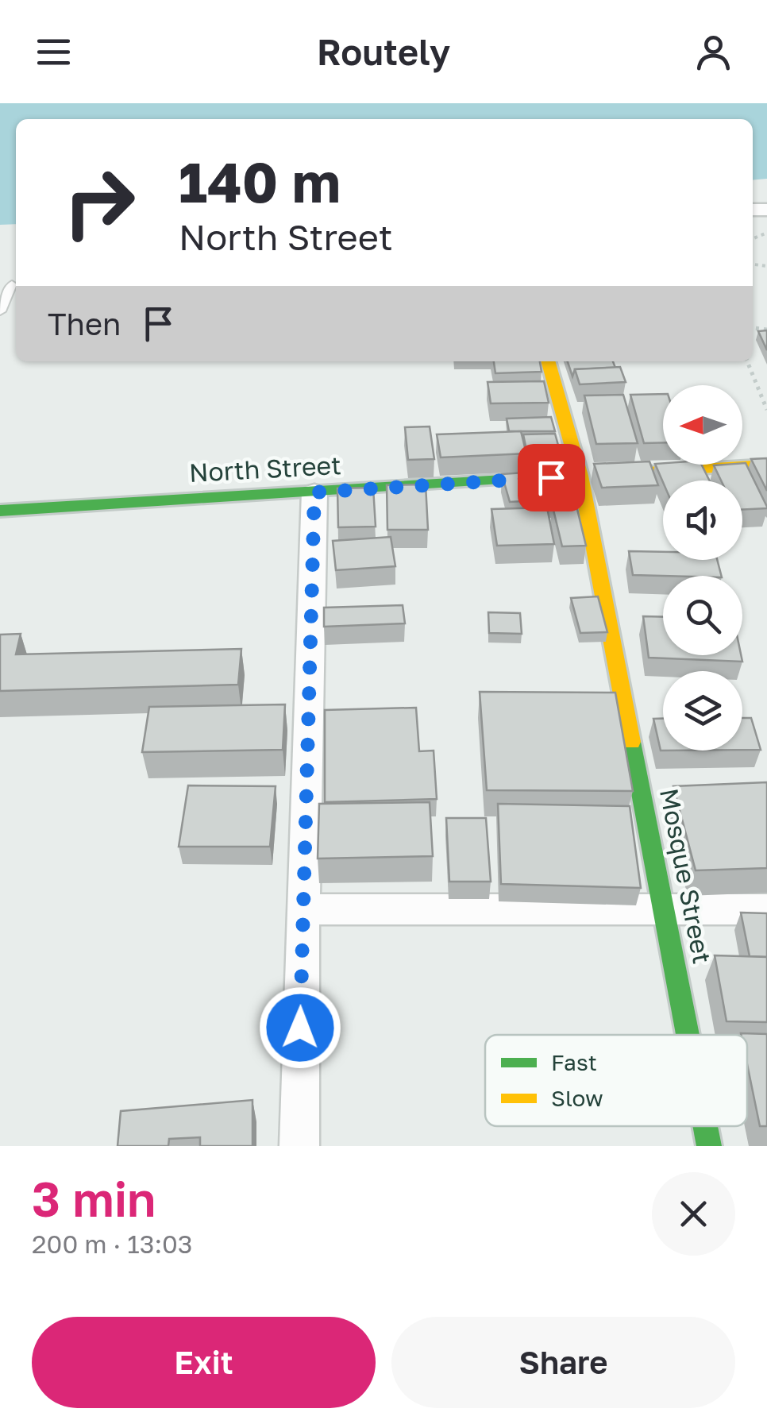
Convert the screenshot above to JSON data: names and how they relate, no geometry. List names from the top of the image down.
{
  "streets": {
    "street": ["North Street", "Mosque Street"]
  },
  "crossings": [
    ["North Street", "Mosque Street"]
  ],
  "legend": ["Fast", "Slow"],
  "north": "left",
  "page": {
    "header": "Routely",
    "turn": ["140 m", "North Street"],
    "then": "Then",
    "heading": ["3 min", "200 m · 13:03"],
    "buttons": ["Exit", "Share"]
  }
}
